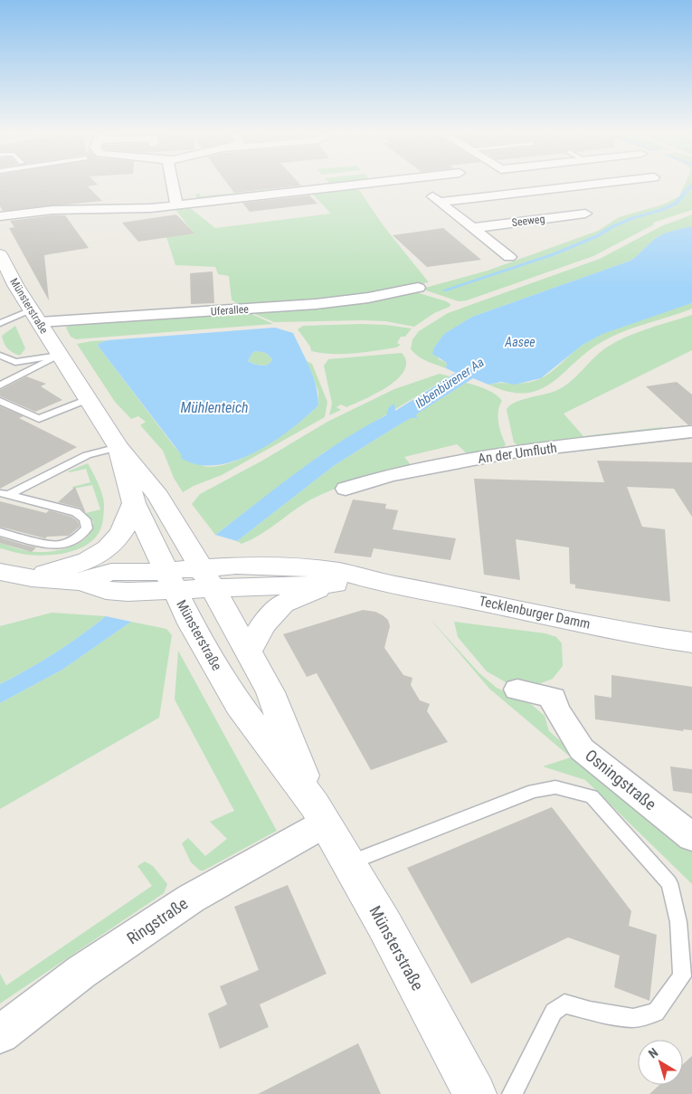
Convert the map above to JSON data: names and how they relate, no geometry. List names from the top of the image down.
{
  "streets": {
    "main road": ["Münsterstraße", "Tecklenburger Damm"],
    "street": [
      "Seeweg",
      "Uferallee",
      "An der Umfluth",
      "Osningstraße",
      "Ringstraße"
    ]
  },
  "crossings": [
    ["Münsterstraße", "Uferallee"],
    ["Münsterstraße", "Tecklenburger Damm"],
    ["Münsterstraße", "Ringstraße"]
  ],
  "water": ["Aasee", "Ibbenbürener Aa", "Mühlenteich"],
  "north": "top left"
}
